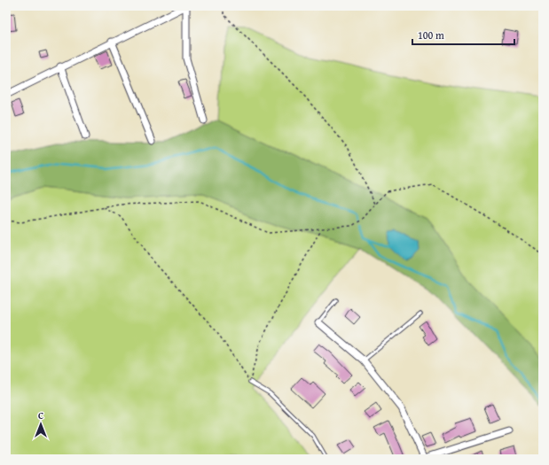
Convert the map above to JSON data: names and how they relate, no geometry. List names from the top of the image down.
{
  "scale_bar": "100 m",
  "north": "top"
}
